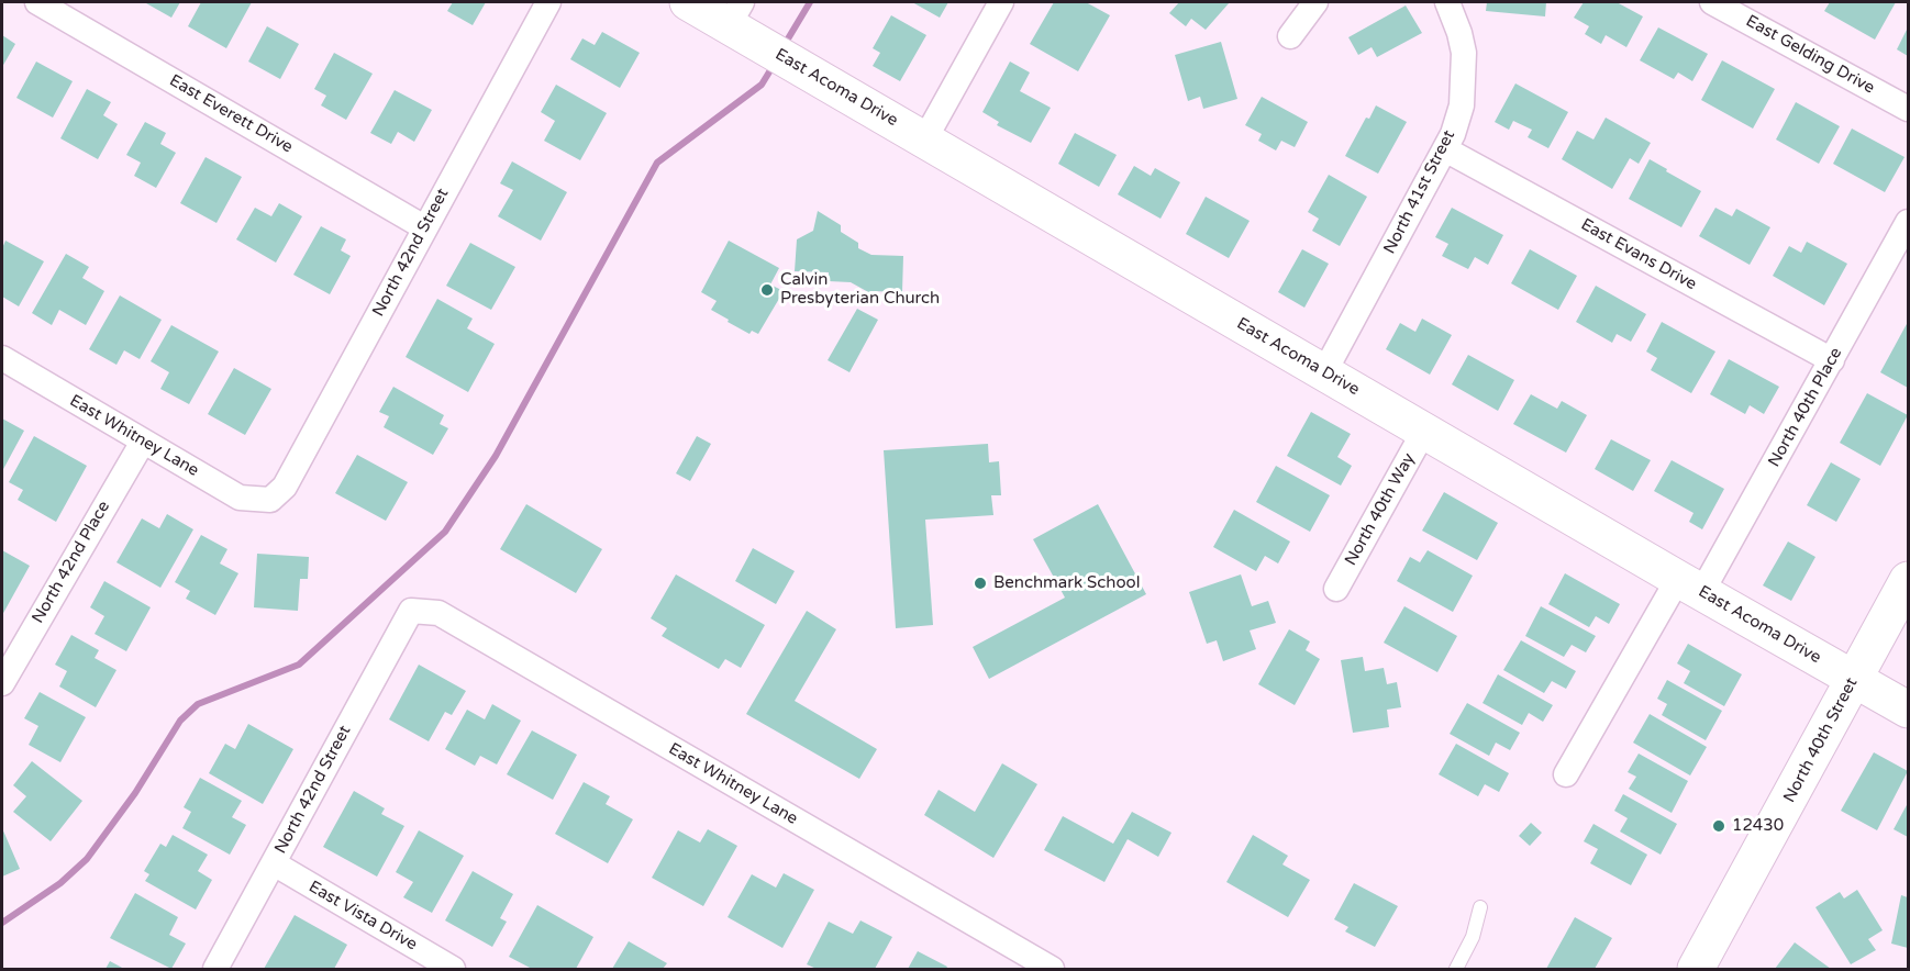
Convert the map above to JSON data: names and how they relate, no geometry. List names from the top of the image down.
{
  "streets": {
    "street": [
      "East Gelding Drive",
      "East Acoma Drive",
      "East Everett Drive",
      "North 41st Street",
      "North 42nd Street",
      "East Evans Drive",
      "North 40th Place",
      "East Whitney Lane",
      "North 40th Way",
      "North 42nd Place",
      "North 40th Street",
      "East Vista Drive"
    ]
  },
  "crossings": [
    ["East Acoma Drive", "North 41st Street"],
    ["East Acoma Drive", "North 40th Place"],
    ["East Acoma Drive", "North 40th Way"],
    ["East Acoma Drive", "North 40th Street"],
    ["East Everett Drive", "North 42nd Street"],
    ["North 41st Street", "East Evans Drive"],
    ["North 42nd Street", "East Whitney Lane"],
    ["North 42nd Street", "East Vista Drive"],
    ["East Evans Drive", "North 40th Place"],
    ["East Whitney Lane", "North 42nd Place"]
  ],
  "places": ["Calvin Presbyterian Church", "Benchmark School", "12430"]
}
